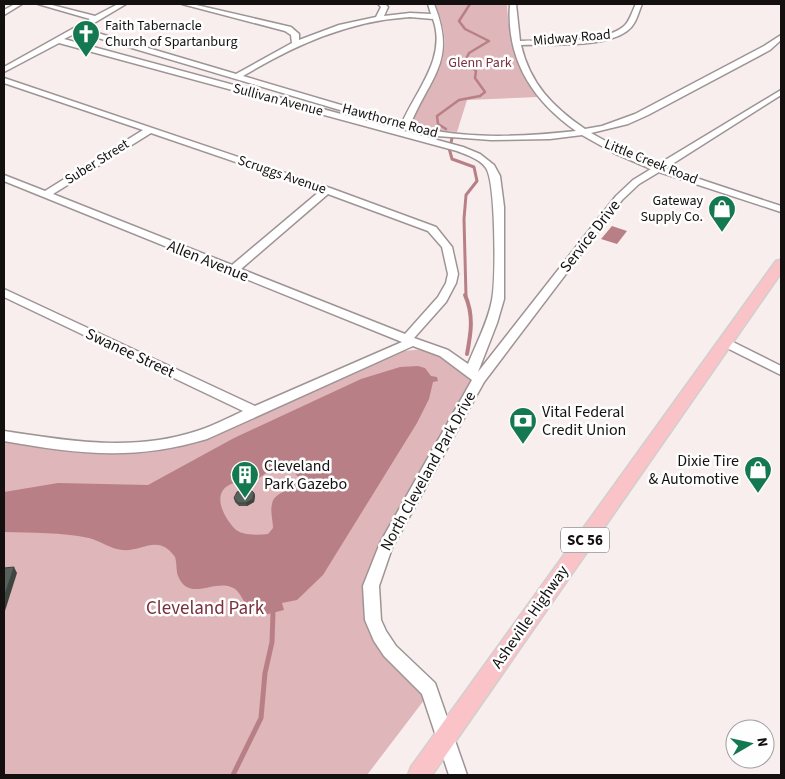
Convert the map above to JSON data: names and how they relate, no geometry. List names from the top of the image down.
{
  "streets": {
    "main road": ["SC 56", "Asheville Highway"],
    "street": [
      "Midway Road",
      "Sullivan Avenue",
      "Hawthorne Road",
      "Suber Street",
      "Little Creek Road",
      "Scruggs Avenue",
      "Service Drive",
      "Allen Avenue",
      "Swanee Street",
      "North Cleveland Park Drive"
    ]
  },
  "crossings": [
    ["Midway Road", "Little Creek Road"],
    ["Sullivan Avenue", "Service Drive"],
    ["Sullivan Avenue", "North Cleveland Park Drive"],
    ["Hawthorne Road", "Little Creek Road"],
    ["Suber Street", "Scruggs Avenue"],
    ["Suber Street", "Allen Avenue"],
    ["Little Creek Road", "Service Drive"],
    ["Scruggs Avenue", "Allen Avenue"],
    ["Scruggs Avenue", "North Cleveland Park Drive"],
    ["Service Drive", "North Cleveland Park Drive"],
    ["Allen Avenue", "North Cleveland Park Drive"],
    ["North Cleveland Park Drive", "Asheville Highway"]
  ],
  "parks": ["Glenn Park", "Cleveland Park"],
  "places": {
    "church": ["Faith Tabernacle Church of Spartanburg"],
    "shop": ["Gateway Supply Co.", "Dixie Tire & Automotive"],
    "bank": ["Vital Federal Credit Union"],
    "building": ["Cleveland Park Gazebo"]
  },
  "north": "right"
}
